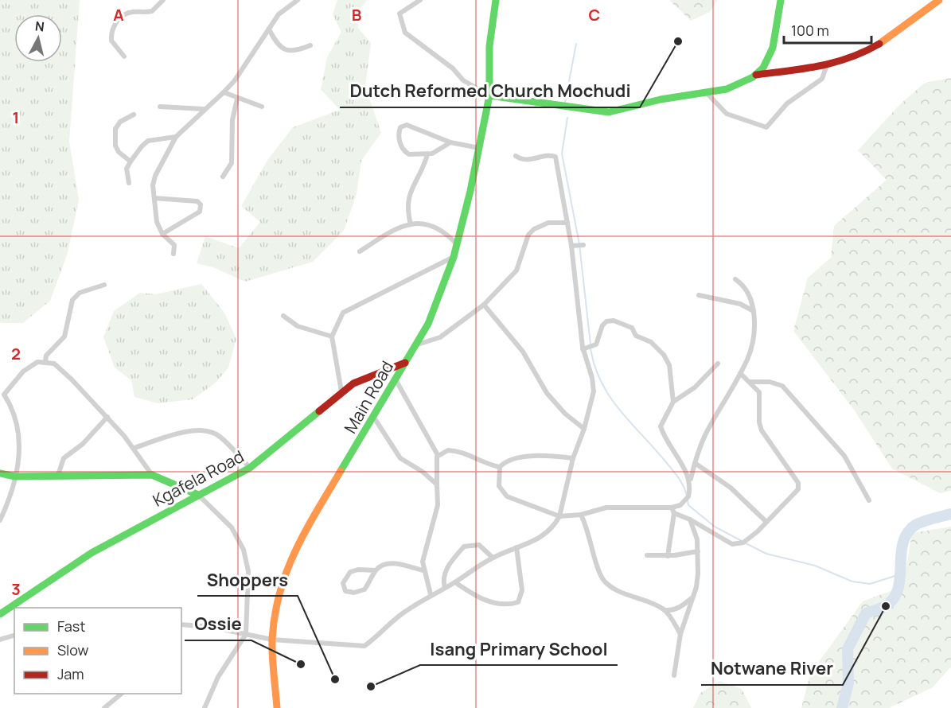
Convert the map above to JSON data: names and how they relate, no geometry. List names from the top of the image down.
{
  "streets": {
    "street": ["Main Road", "Kgafela Road"]
  },
  "crossings": [
    ["Main Road", "Kgafela Road"]
  ],
  "places": [
    "Dutch Reformed Church Mochudi",
    "Notwane River",
    "Ossie",
    "Shoppers",
    "Isang Primary School"
  ],
  "legend": ["Fast", "Slow", "Jam"],
  "scale_bar": "100 m",
  "north": "top",
  "grid": {
    "columns": ["A", "B", "C"],
    "rows": ["1", "2", "3"]
  }
}
